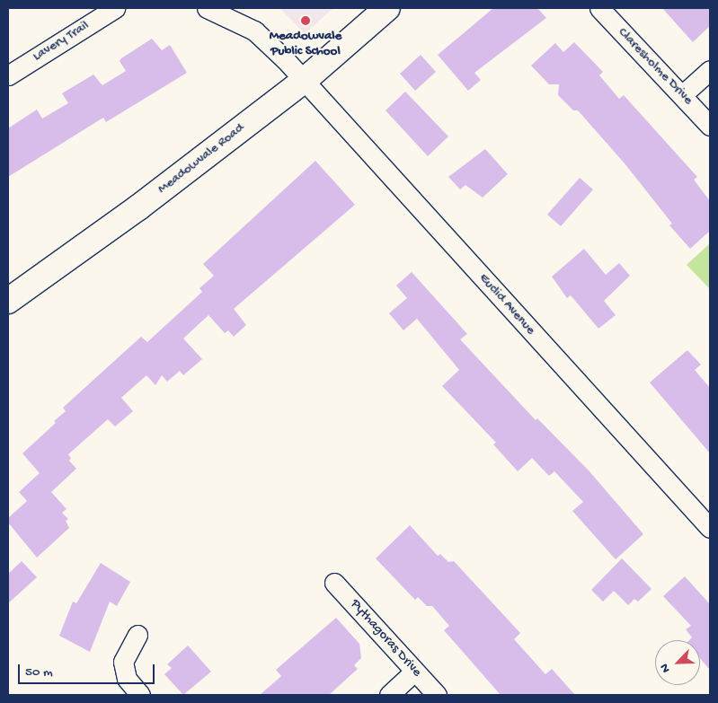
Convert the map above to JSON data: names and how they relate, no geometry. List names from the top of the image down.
{
  "streets": {
    "main road": ["Meadowvale Road"],
    "street": [
      "Lavery Trail",
      "Claresholme Drive",
      "Euclid Avenue",
      "Pythagoras Drive"
    ]
  },
  "crossings": [
    ["Meadowvale Road", "Euclid Avenue"]
  ],
  "places": ["Meadowvale Public School"],
  "scale_bar": "50 m",
  "north": "bottom left"
}
